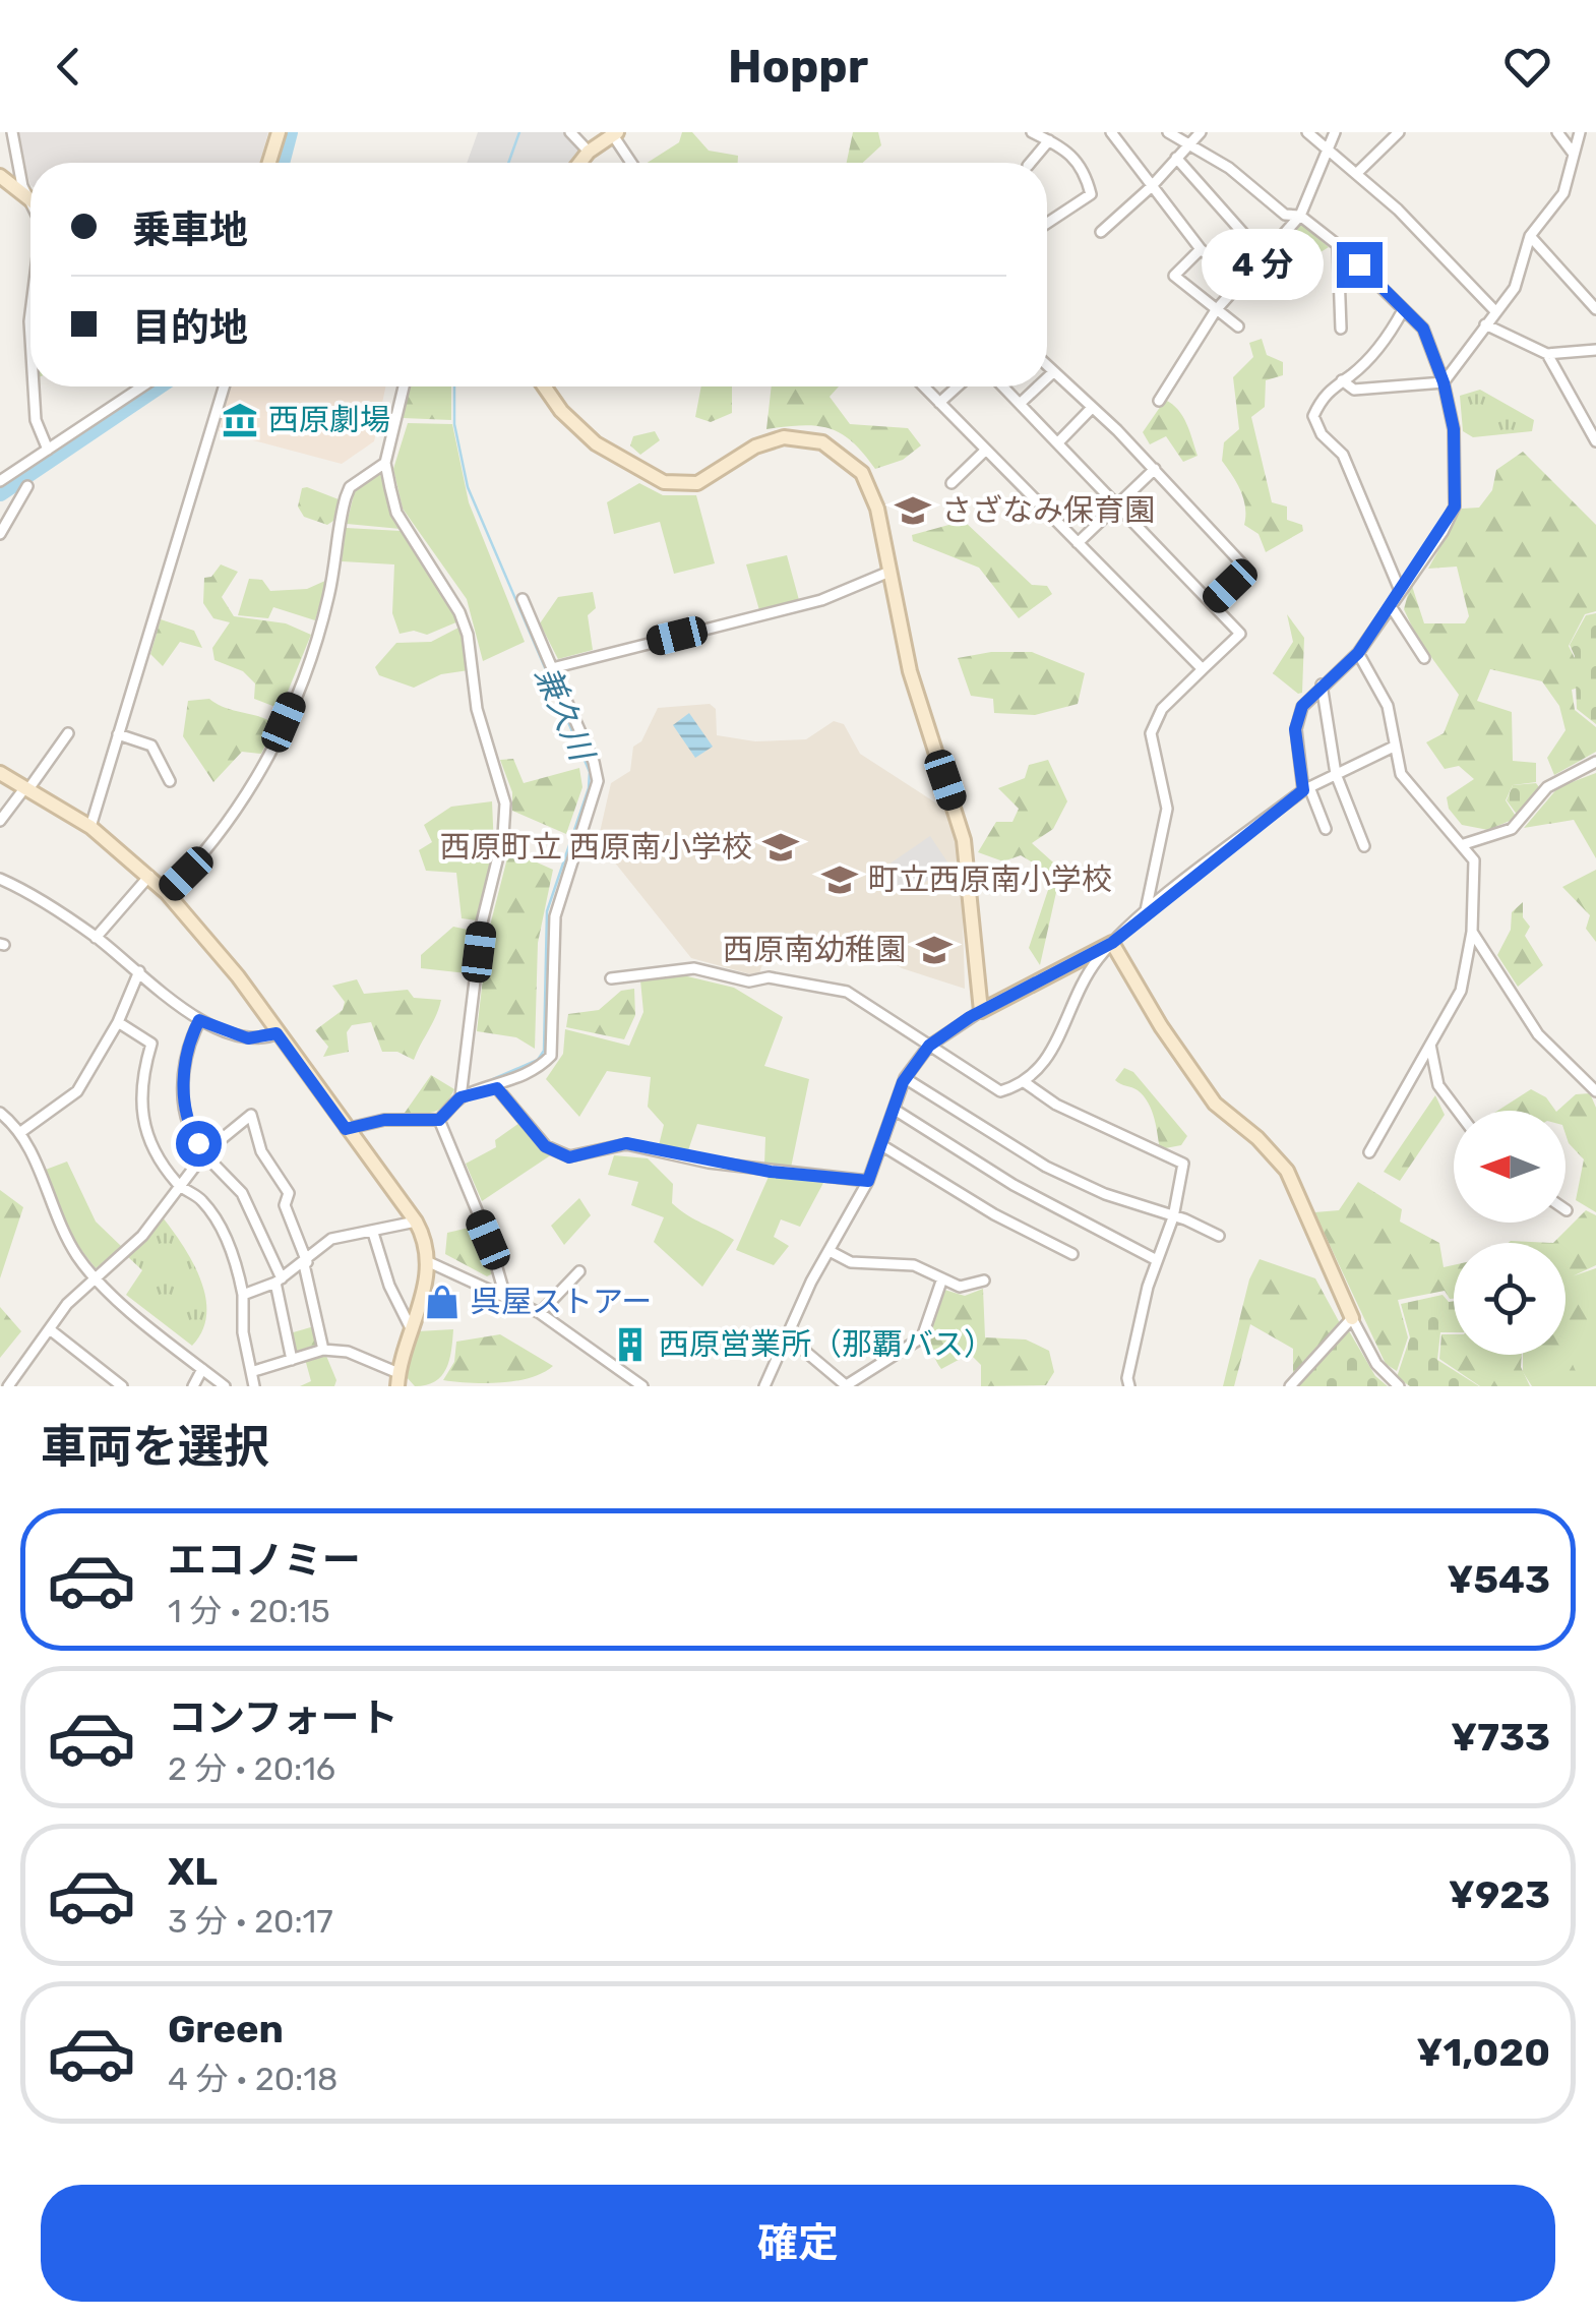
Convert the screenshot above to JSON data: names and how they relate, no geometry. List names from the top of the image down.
{
  "water": ["兼久川"],
  "places": {
    "museum": ["西原劇場"],
    "school or university": [
      "さざなみ保育園",
      "西原町立 西原南小学校",
      "町立西原南小学校",
      "西原南幼稚園"
    ],
    "shop": ["呉屋ストアー"],
    "building": ["西原営業所（那覇バス）"]
  },
  "north": "left",
  "page": {
    "header": "Hoppr",
    "banner": ["乗車地", "目的地"],
    "bubble": "4 分",
    "heading": "車両を選択",
    "list": [
      {
        "name": "エコノミー",
        "note": "1 分 · 20:15",
        "value": "¥543"
      },
      {
        "name": "コンフォート",
        "note": "2 分 · 20:16",
        "value": "¥733"
      },
      {
        "name": "XL",
        "note": "3 分 · 20:17",
        "value": "¥923"
      },
      {
        "name": "Green",
        "note": "4 分 · 20:18",
        "value": "¥1,020"
      }
    ],
    "buttons": "確定"
  }
}
